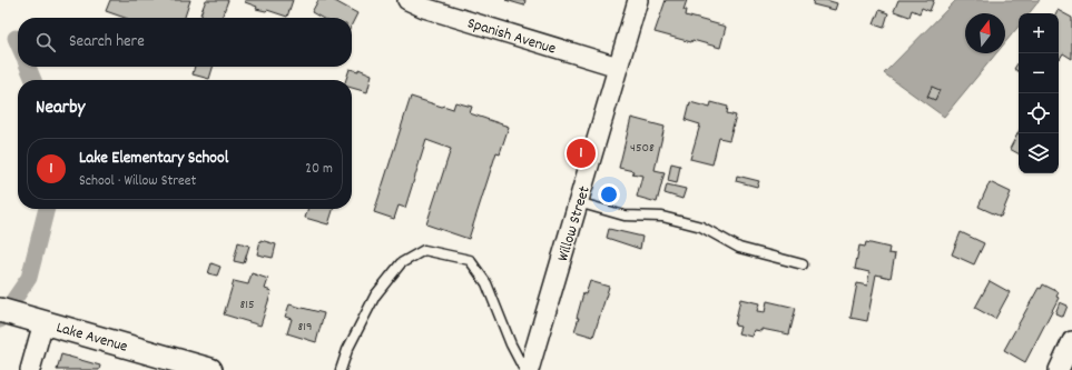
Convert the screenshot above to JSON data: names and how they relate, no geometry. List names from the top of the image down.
{
  "streets": {
    "street": ["Spanish Avenue", "Willow Street", "Lake Avenue"]
  },
  "crossings": [
    ["Spanish Avenue", "Willow Street"]
  ],
  "house_numbers": ["4508", "815", "819"],
  "north": "top",
  "page": {
    "map_buttons": ["+", "−"],
    "search": "Search here",
    "heading": "Nearby",
    "pins": "1",
    "list": [
      {
        "mark": "1",
        "name": "Lake Elementary School",
        "note": "School · Willow Street",
        "value": "20 m"
      }
    ]
  }
}
